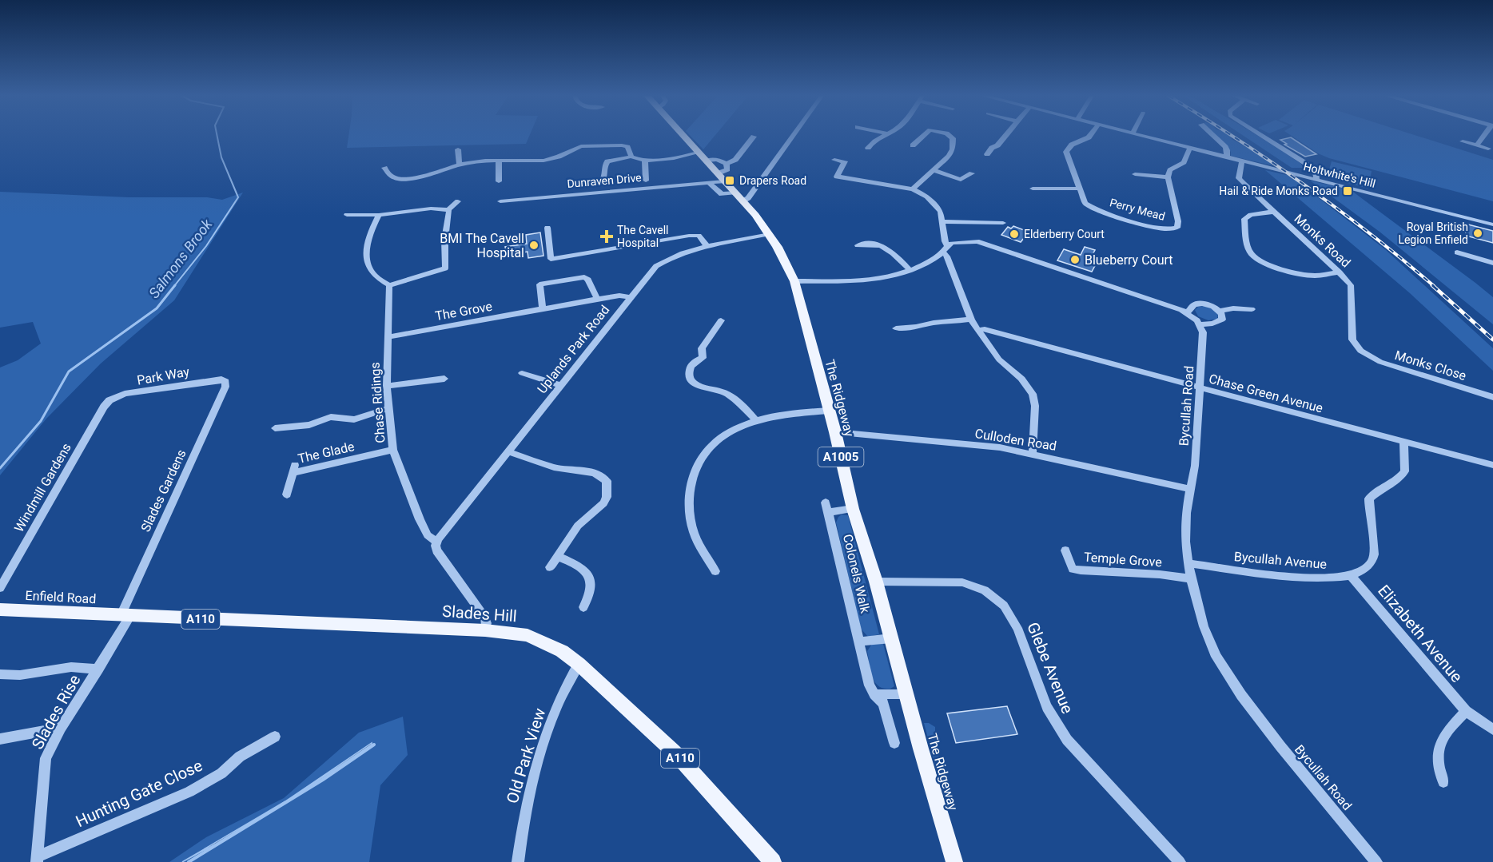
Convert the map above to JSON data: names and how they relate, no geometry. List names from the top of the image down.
{
  "streets": {
    "main road": [
      "The Ridgeway",
      "A1005",
      "Enfield Road",
      "Slades Hill",
      "A110"
    ],
    "street": [
      "Holtwhite's Hill",
      "Dunraven Drive",
      "Perry Mead",
      "Monks Road",
      "The Grove",
      "Uplands Park Road",
      "Monks Close",
      "Park Way",
      "Chase Green Avenue",
      "Chase Ridings",
      "Bycullah Road",
      "Culloden Road",
      "The Glade",
      "Windmill Gardens",
      "Slades Gardens",
      "Temple Grove",
      "Bycullah Avenue",
      "Colonels Walk",
      "Elizabeth Avenue",
      "Glebe Avenue",
      "Slades Rise",
      "Old Park View",
      "Hunting Gate Close"
    ]
  },
  "crossings": [
    ["Holtwhite's Hill", "Monks Road"],
    ["Dunraven Drive", "The Ridgeway"],
    ["Monks Road", "Monks Close"],
    ["The Grove", "Uplands Park Road"],
    ["The Grove", "Chase Ridings"],
    ["Uplands Park Road", "The Ridgeway"],
    ["Uplands Park Road", "Chase Ridings"],
    ["Park Way", "Windmill Gardens"],
    ["Park Way", "Slades Gardens"],
    ["Chase Green Avenue", "Bycullah Road"],
    ["The Ridgeway", "Culloden Road"],
    ["The Ridgeway", "Colonels Walk"],
    ["The Ridgeway", "Glebe Avenue"],
    ["Chase Ridings", "The Glade"],
    ["Chase Ridings", "Slades Hill"],
    ["Bycullah Road", "Culloden Road"],
    ["Bycullah Road", "Temple Grove"],
    ["Bycullah Road", "Bycullah Avenue"],
    ["Slades Gardens", "Enfield Road"],
    ["Slades Gardens", "Slades Hill"],
    ["Slades Gardens", "Slades Rise"],
    ["Bycullah Avenue", "Elizabeth Avenue"],
    ["Enfield Road", "Slades Hill"],
    ["Enfield Road", "Slades Rise"],
    ["Slades Hill", "Slades Rise"],
    ["Slades Hill", "Old Park View"],
    ["Slades Rise", "Hunting Gate Close"]
  ],
  "water": ["Salmons Brook"],
  "places": {
    "transit": ["Drapers Road", "Hail & Ride Monks Road"],
    "other": [
      "Royal British Legion Enfield",
      "Elderberry Court",
      "BMI The Cavell Hospital",
      "Blueberry Court"
    ],
    "health": ["The Cavell Hospital"]
  }
}
